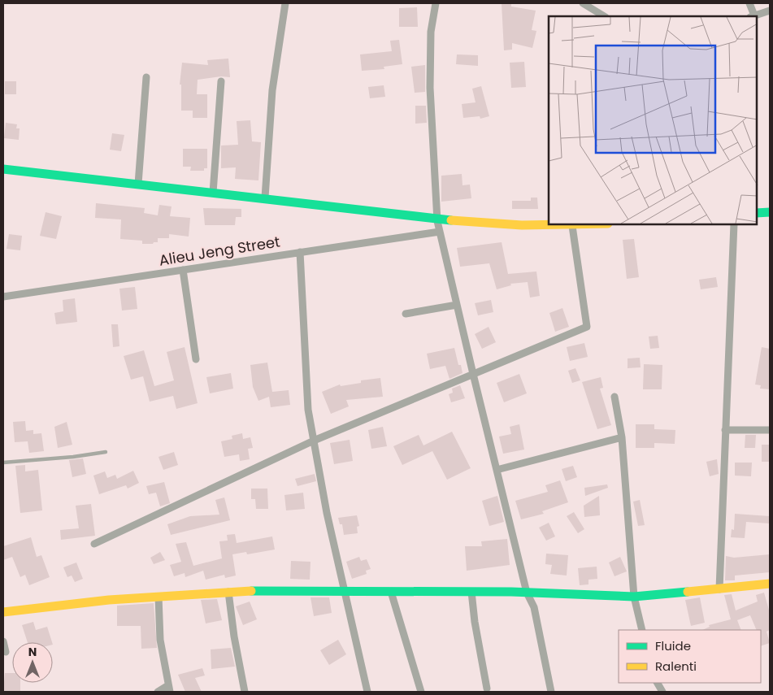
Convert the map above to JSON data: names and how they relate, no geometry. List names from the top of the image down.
{
  "streets": {
    "street": ["Alieu Jeng Street"]
  },
  "legend": ["Fluide", "Ralenti"],
  "north": "top"
}
